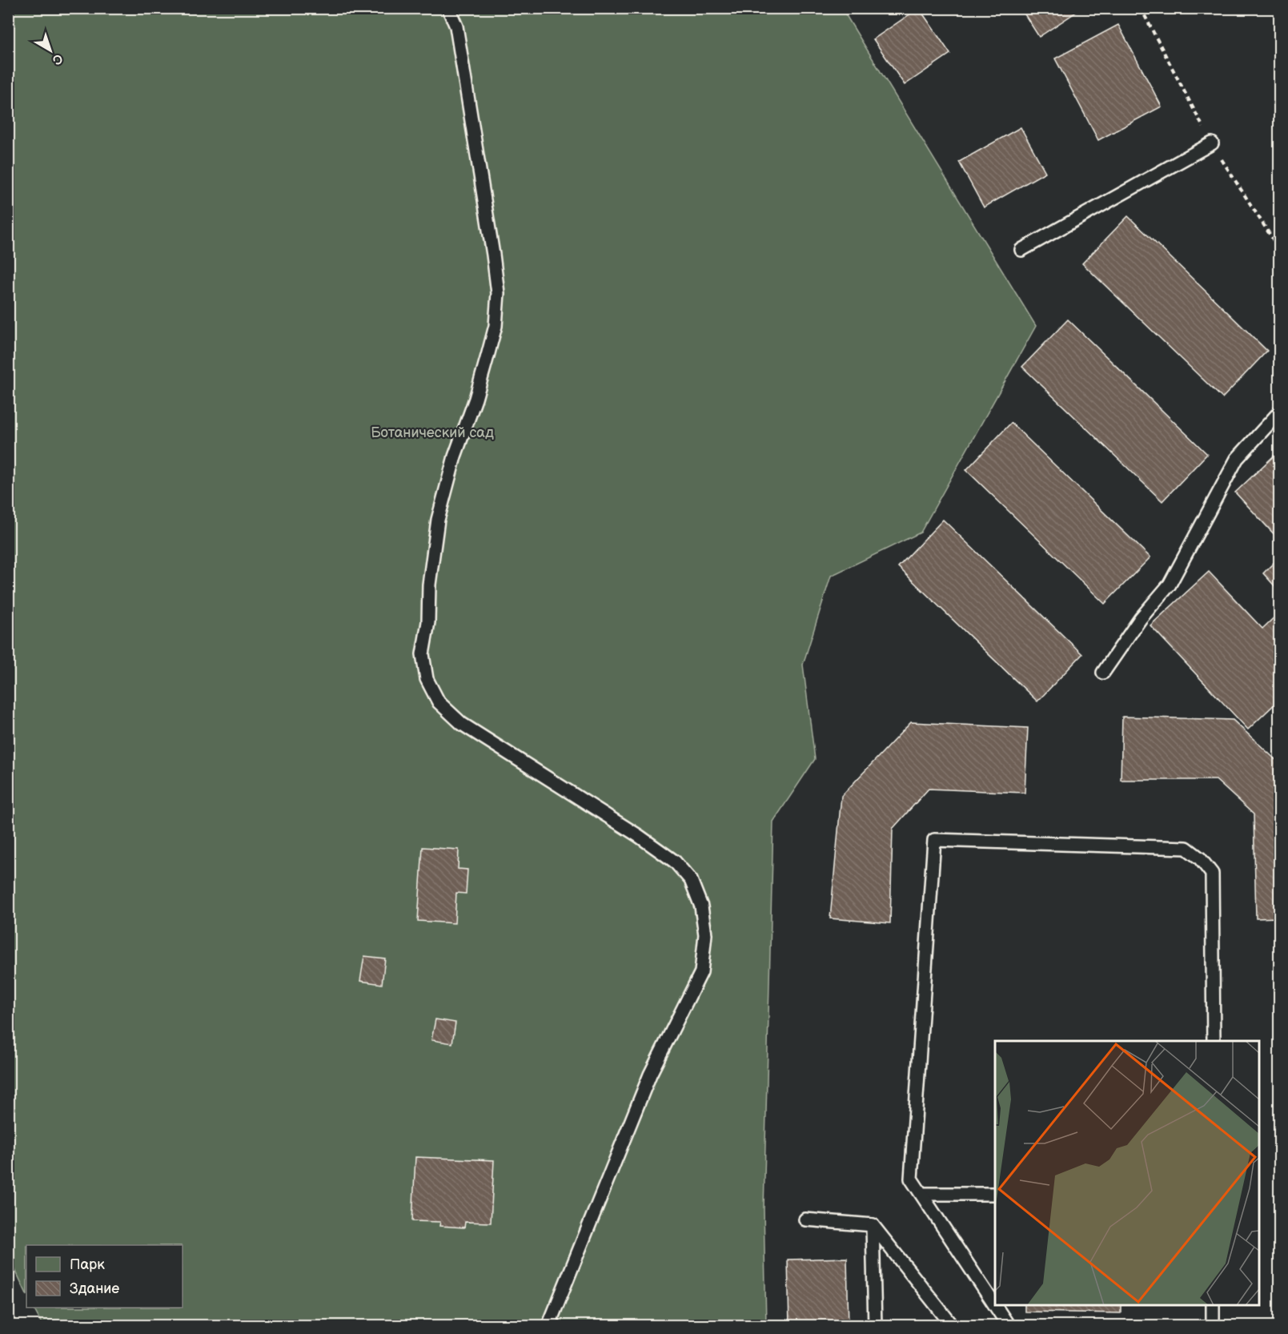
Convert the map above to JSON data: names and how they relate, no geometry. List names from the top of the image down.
{
  "parks": ["Ботанический сад"],
  "legend": ["Парк", "Здание"],
  "north": "bottom right"
}
